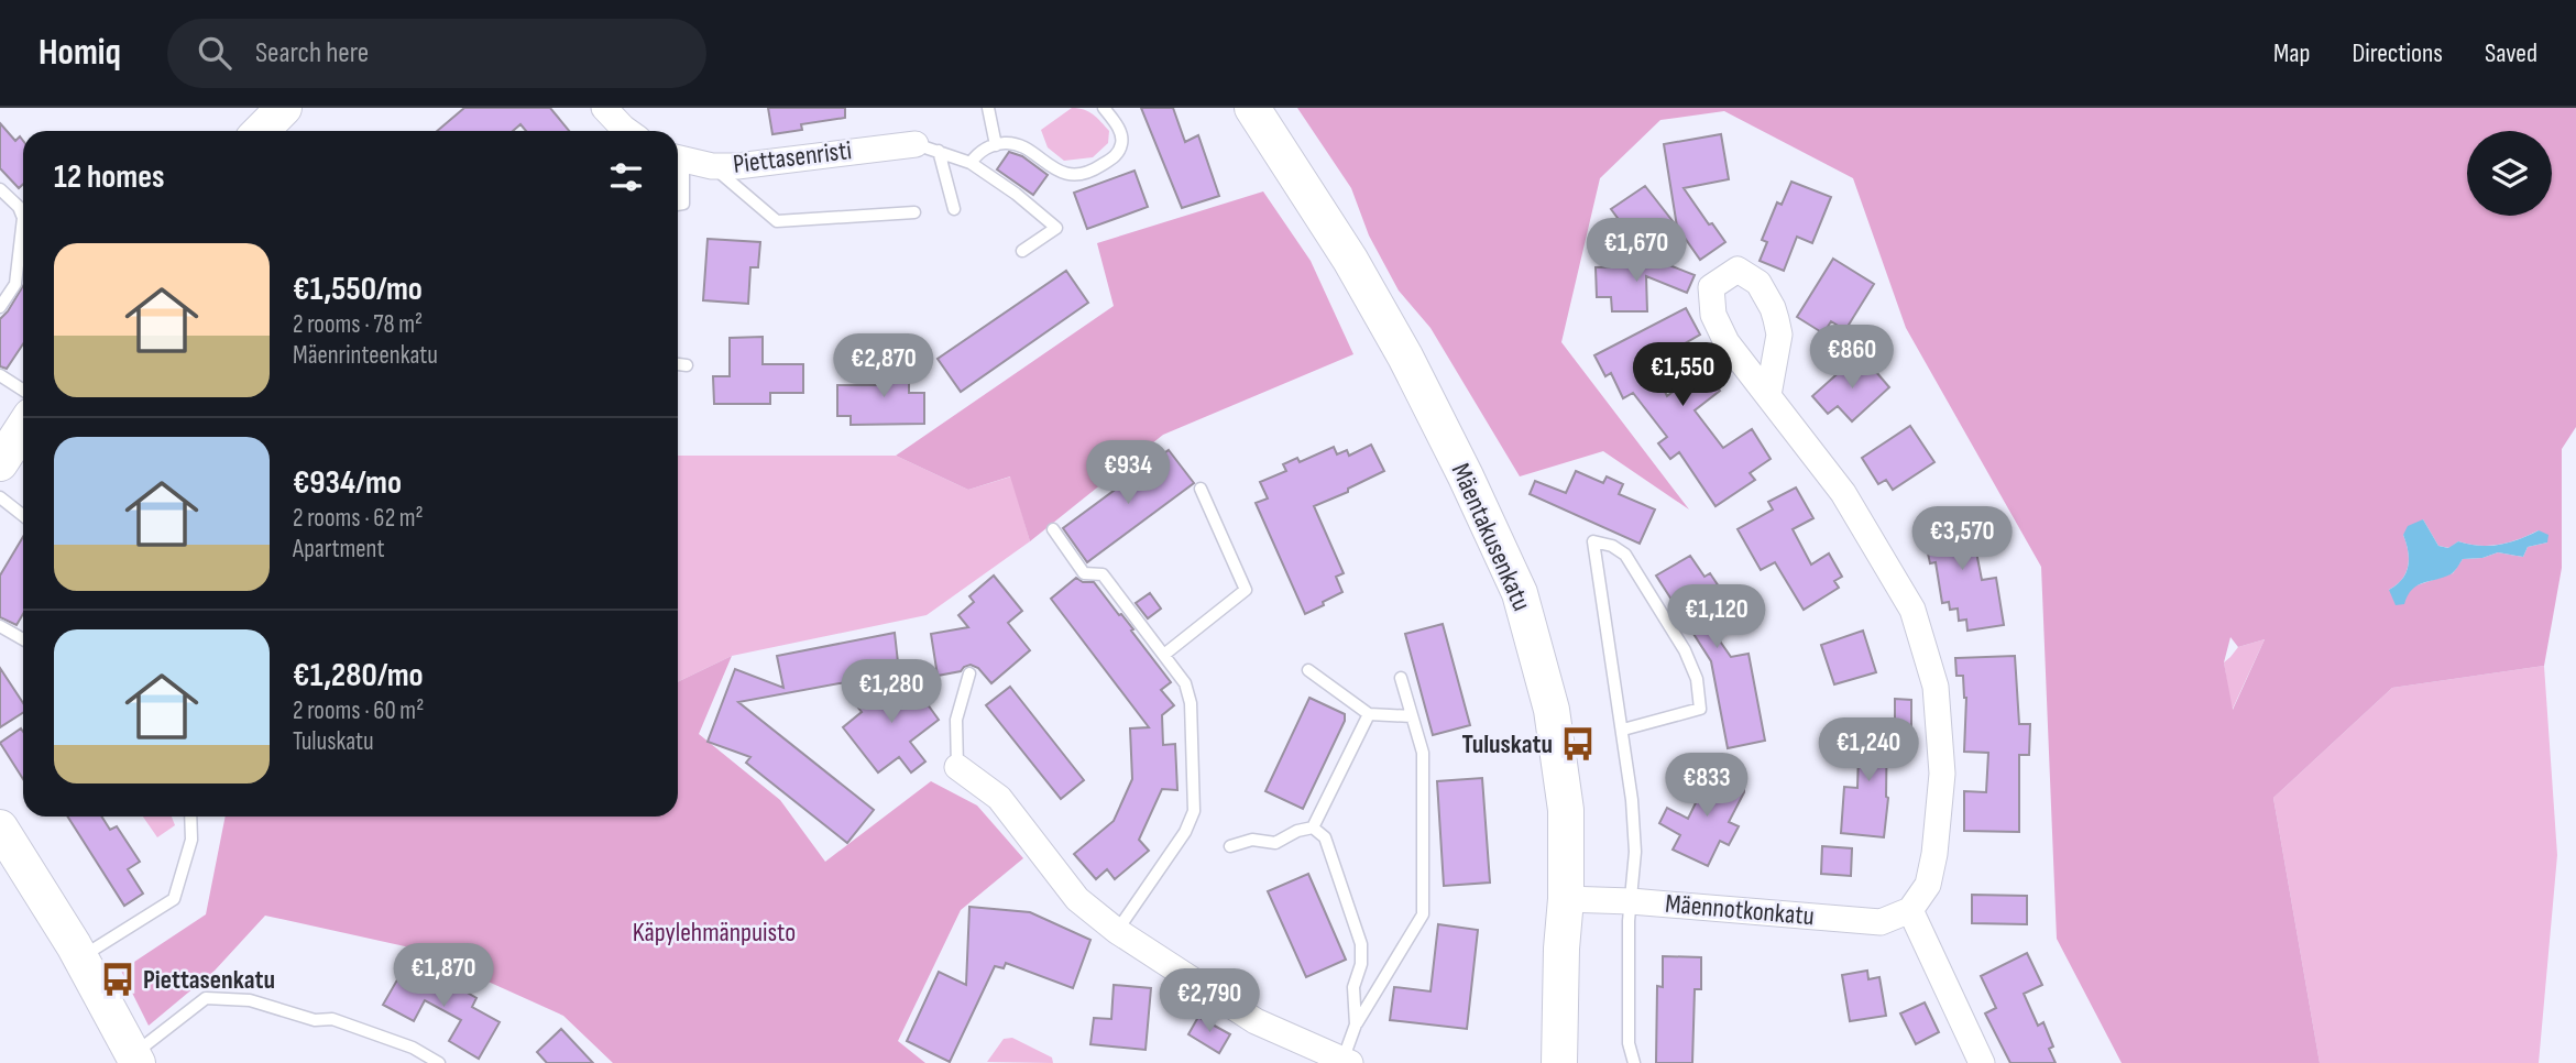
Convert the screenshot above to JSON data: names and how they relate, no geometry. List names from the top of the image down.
{
  "streets": {
    "main road": ["Mäentakusenkatu"],
    "street": ["Piettasenristi", "Mäennotkonkatu"]
  },
  "crossings": [
    ["Mäentakusenkatu", "Mäennotkonkatu"]
  ],
  "parks": ["Käpylehmänpuisto"],
  "places": {
    "bus stop": ["Tuluskatu", "Piettasenkatu"]
  },
  "page": {
    "header": "Homiq",
    "search": "Search here",
    "nav": ["Map", "Directions", "Saved"],
    "heading": "12 homes",
    "price": [
      "€1,670",
      "€860",
      "€2,870",
      "€1,550",
      "€934",
      "€3,570",
      "€1,120",
      "€1,280",
      "€1,240",
      "€833",
      "€1,870",
      "€2,790"
    ],
    "list": [
      {
        "name": "€1,550/mo",
        "note": "2 rooms · 78 m² · Mäenrinteenkatu"
      },
      {
        "name": "€934/mo",
        "note": "2 rooms · 62 m² · Apartment"
      },
      {
        "name": "€1,280/mo",
        "note": "2 rooms · 60 m² · Tuluskatu"
      }
    ]
  }
}
